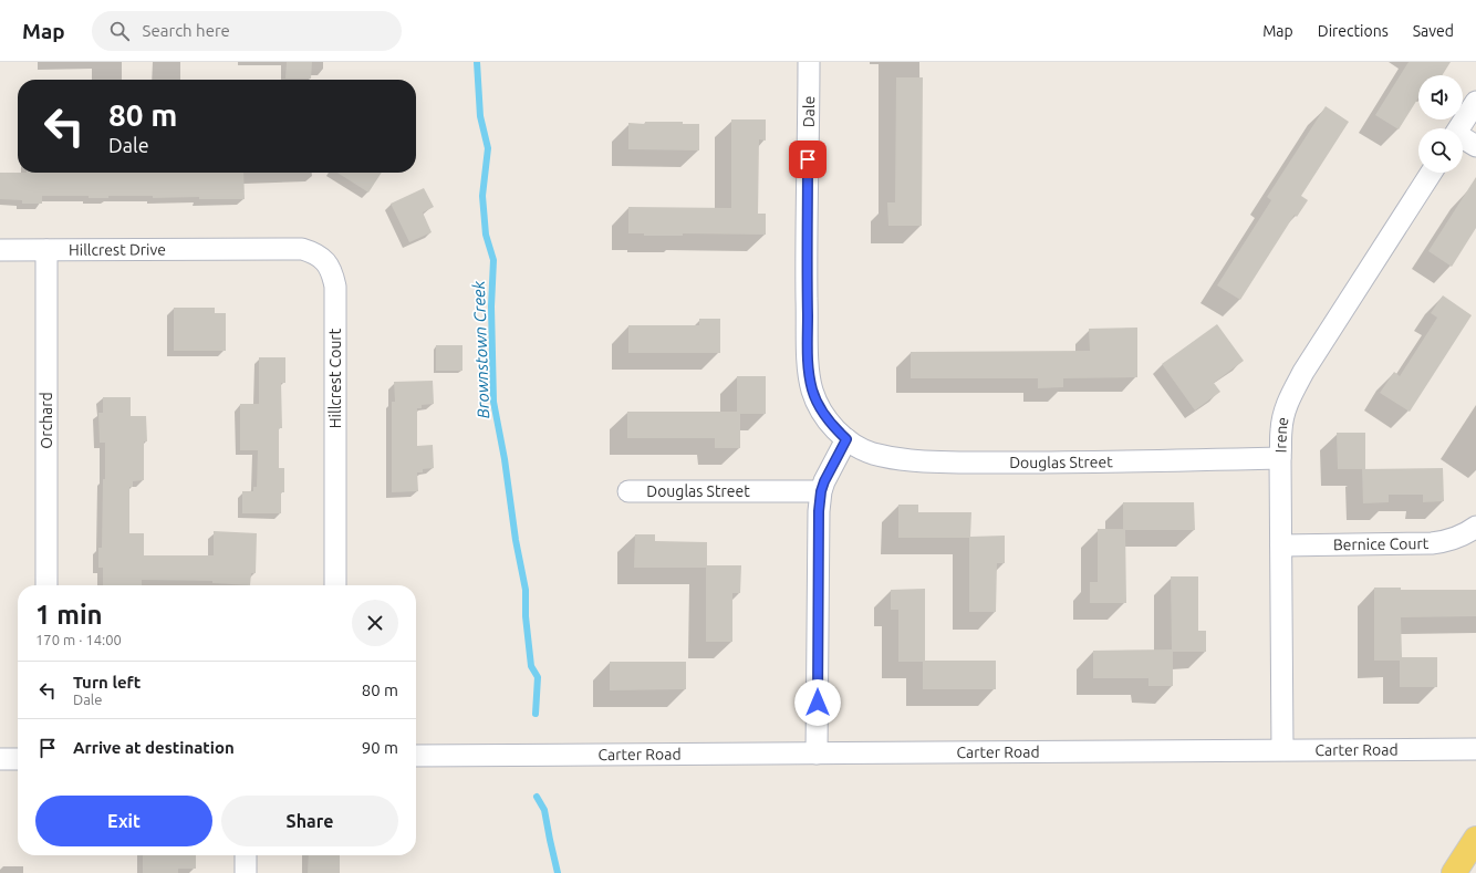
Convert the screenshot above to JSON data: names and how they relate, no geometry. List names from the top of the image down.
{
  "streets": {
    "street": [
      "Dale",
      "Hillcrest Drive",
      "Hillcrest Court",
      "Orchard",
      "Irene",
      "Douglas Street",
      "Bernice Court",
      "Carter Road"
    ]
  },
  "crossings": [
    ["Dale", "Douglas Street"],
    ["Hillcrest Drive", "Hillcrest Court"],
    ["Hillcrest Drive", "Orchard"],
    ["Irene", "Douglas Street"],
    ["Irene", "Bernice Court"],
    ["Irene", "Carter Road"]
  ],
  "water": ["Brownstown Creek"],
  "page": {
    "header": "Map",
    "search": "Search here",
    "nav": ["Map", "Directions", "Saved"],
    "turn": ["80 m", "Dale"],
    "heading": ["1 min", "170 m · 14:00"],
    "list": [
      {
        "name": "Turn left",
        "note": "Dale",
        "value": "80 m"
      },
      {
        "name": "Arrive at destination",
        "value": "90 m"
      }
    ],
    "buttons": ["Exit", "Share"]
  }
}
